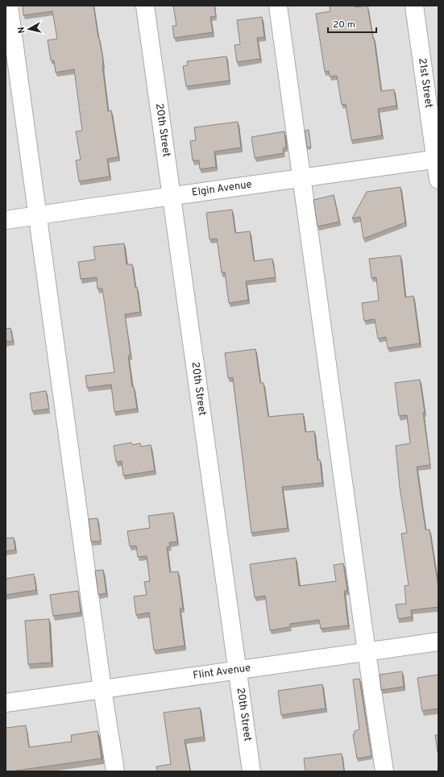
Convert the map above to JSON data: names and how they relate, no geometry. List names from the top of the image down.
{
  "streets": {
    "street": [
      "21st Street",
      "20th Street",
      "Elgin Avenue",
      "Flint Avenue"
    ]
  },
  "crossings": [
    ["21st Street", "Elgin Avenue"],
    ["20th Street", "Elgin Avenue"],
    ["20th Street", "Flint Avenue"]
  ],
  "scale_bar": "20 m",
  "north": "left"
}
